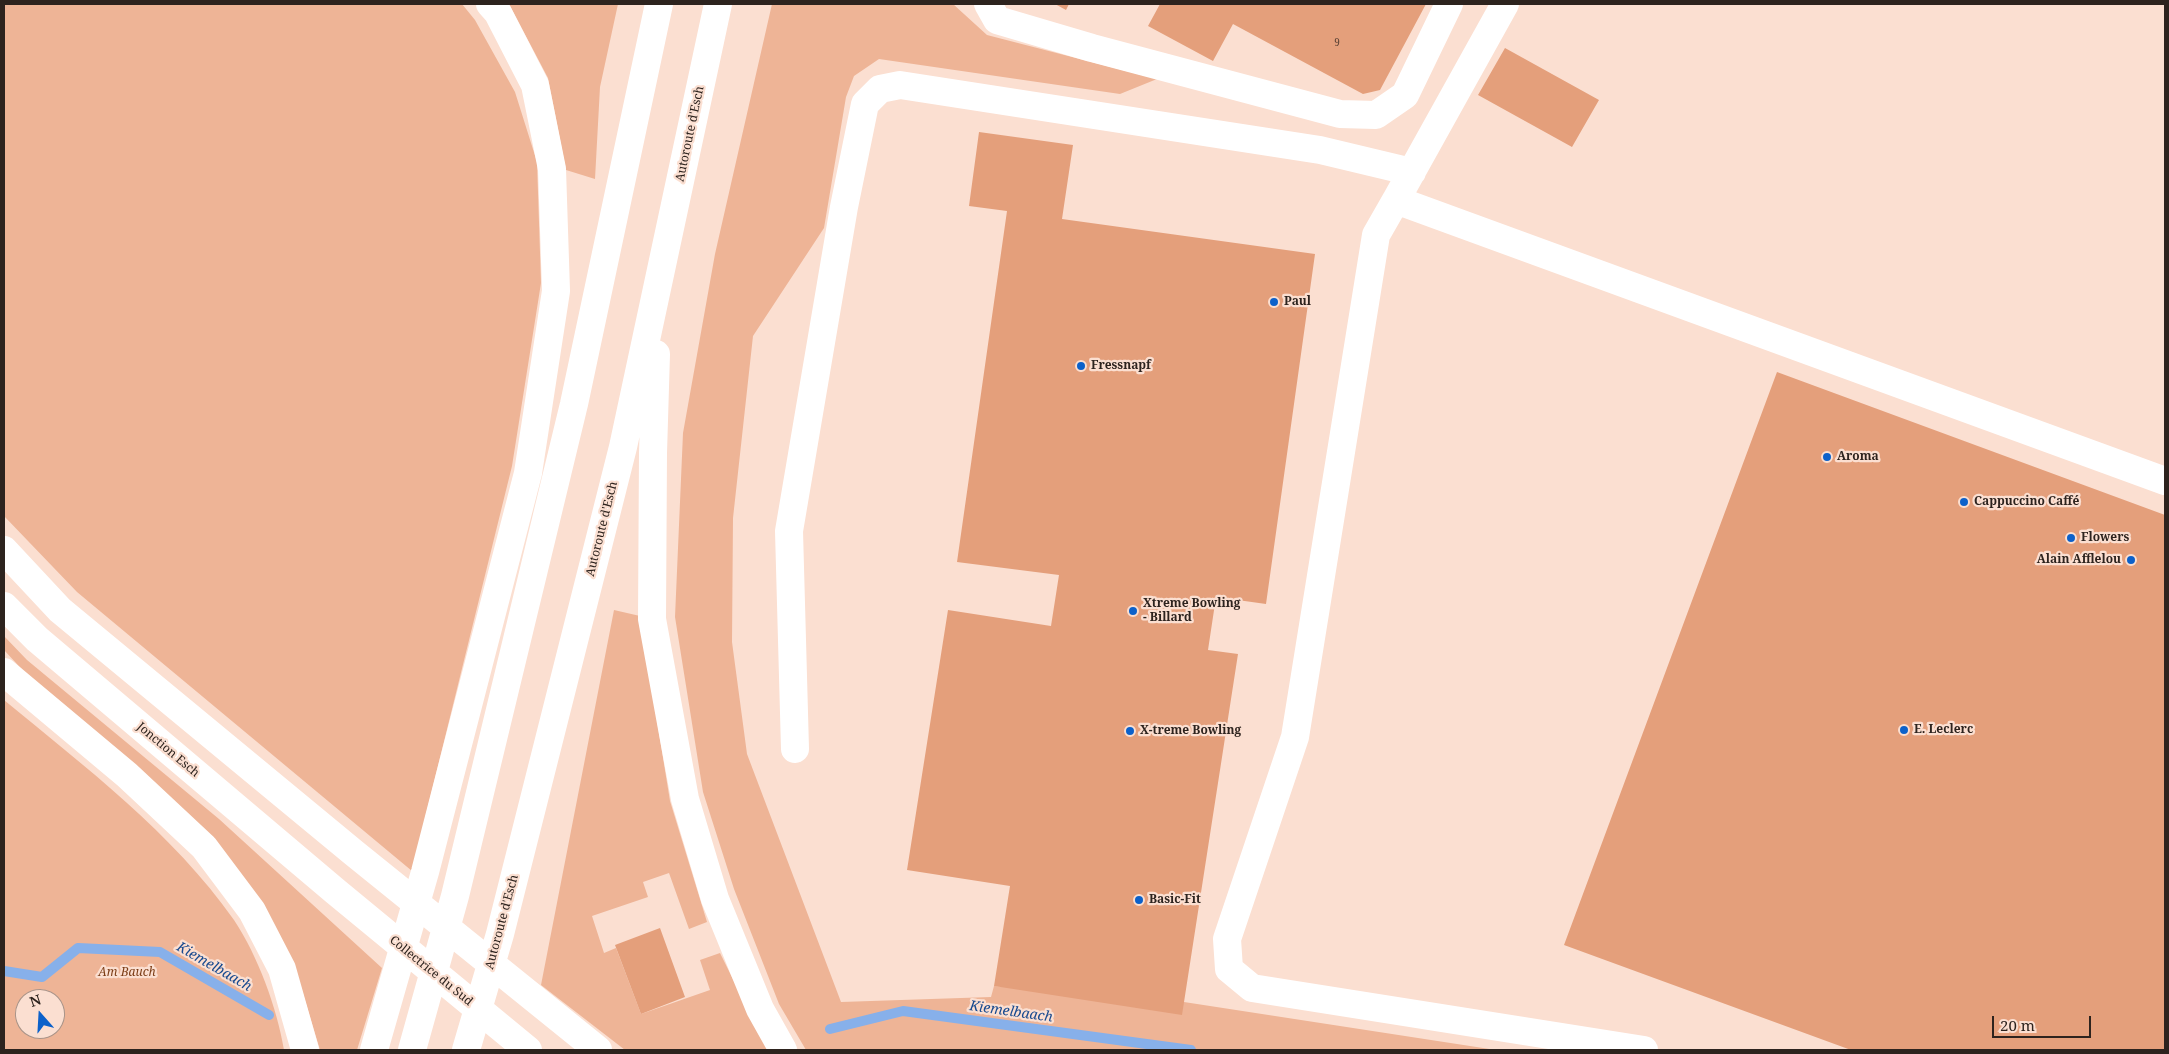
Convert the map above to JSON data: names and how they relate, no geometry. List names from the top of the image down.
{
  "streets": {
    "main road": ["Autoroute d'Esch", "Jonction Esch", "Collectrice du Sud"]
  },
  "crossings": [
    ["Jonction Esch", "Collectrice du Sud"]
  ],
  "water": ["Kiemelbaach"],
  "parks": ["Am Bauch"],
  "places": [
    "Paul",
    "Fressnapf",
    "Aroma",
    "Cappuccino Caffé",
    "Flowers",
    "Alain Afflelou",
    "Xtreme Bowling - Billard",
    "E. Leclerc",
    "X-treme Bowling",
    "Basic-Fit"
  ],
  "house_numbers": ["9"],
  "scale_bar": "20 m",
  "north": "top"
}
